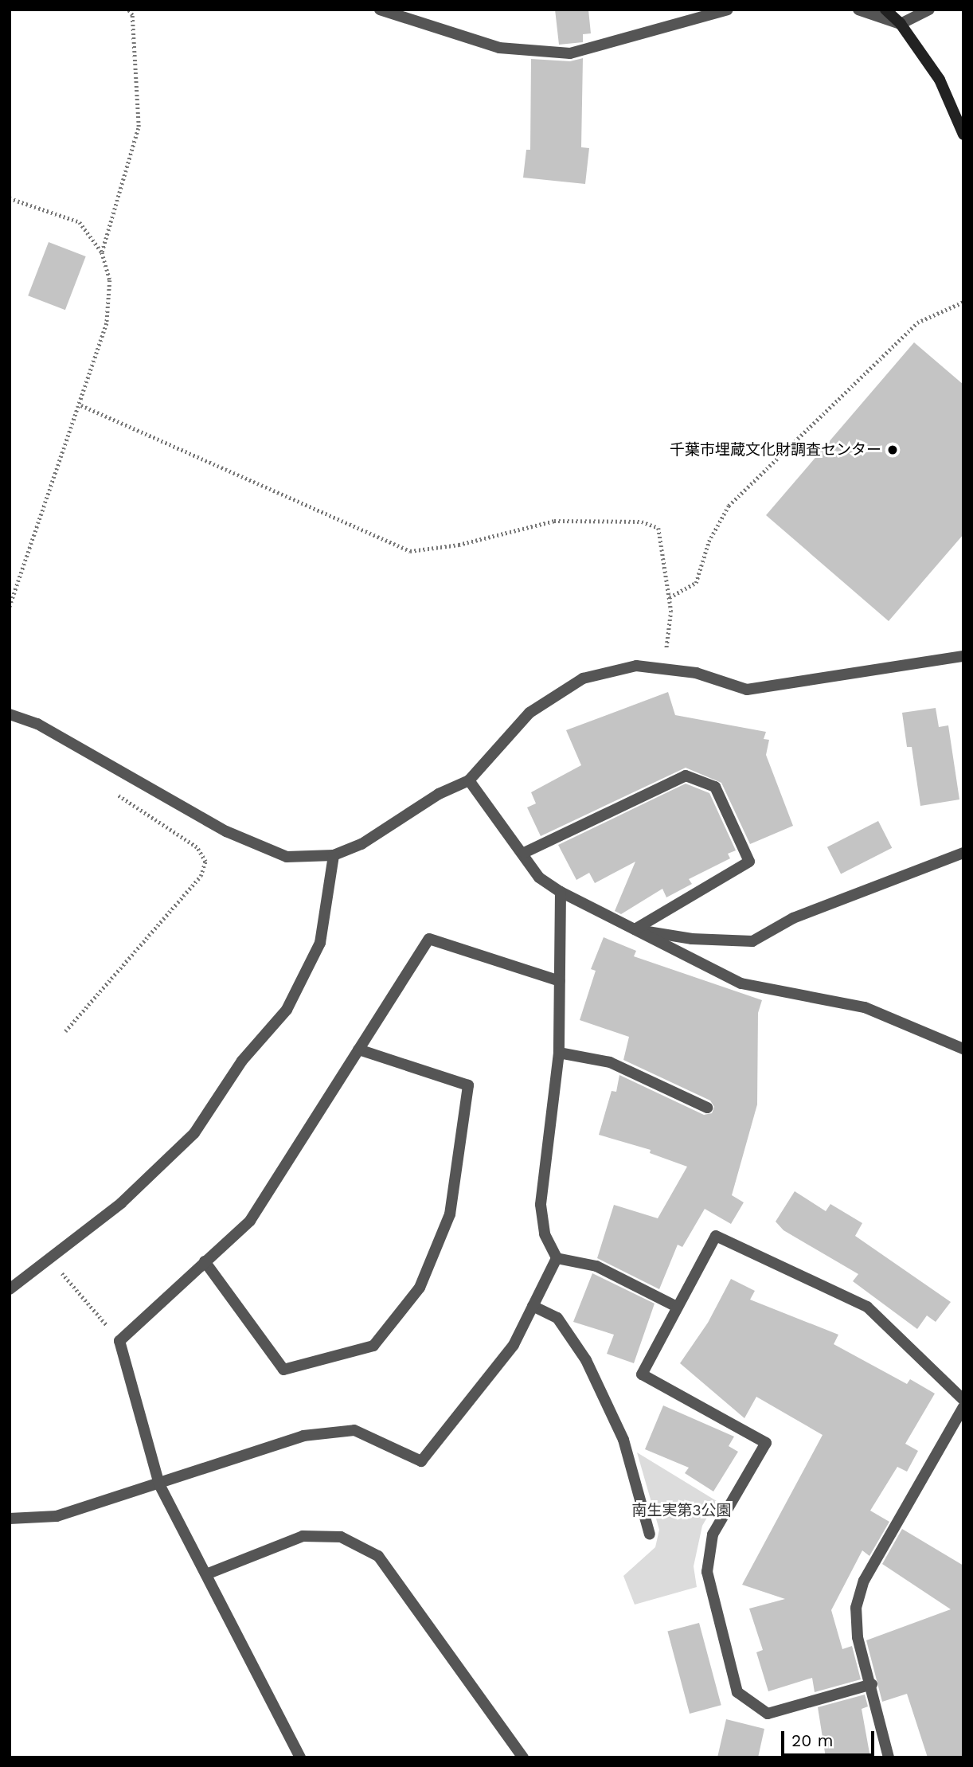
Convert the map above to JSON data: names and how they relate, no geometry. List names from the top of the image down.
{
  "parks": ["南生実第3公園"],
  "places": ["千葉市埋蔵文化財調査センター"],
  "scale_bar": "20 m"
}
